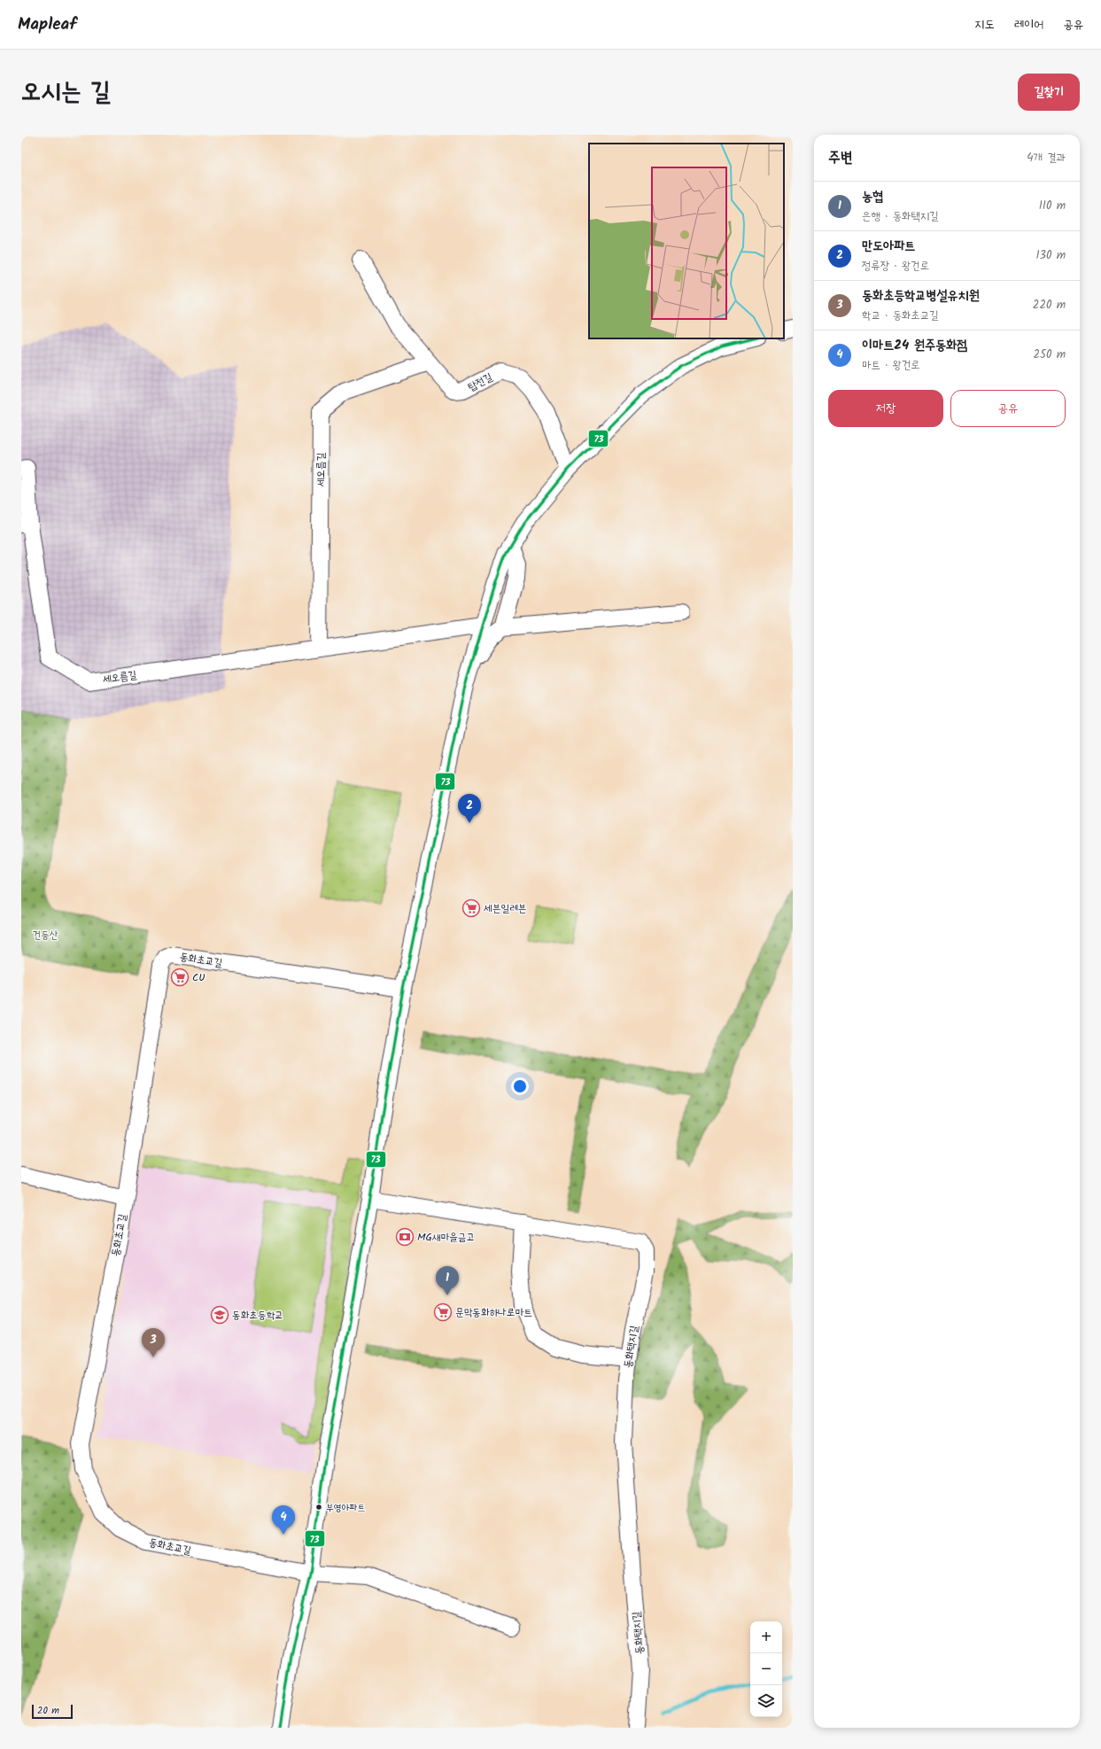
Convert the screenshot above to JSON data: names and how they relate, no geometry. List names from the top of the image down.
{
  "streets": {
    "street": [
      "탑전길",
      "세오름길",
      "동화초교길",
      "동화택지길"
    ]
  },
  "crossings": [
    ["탑전길", "세오름길"]
  ],
  "parks": ["건등산"],
  "places": {
    "supermarket": ["세븐일레븐", "CU", "문막동화하나로마트"],
    "bank": ["MG새마을금고"],
    "school or university": ["동화초등학교"],
    "other": ["부영아파트"]
  },
  "lines": ["transit line 73"],
  "scale_bar": "20 m",
  "page": {
    "header": "Mapleaf",
    "nav": ["지도", "레이어", "공유"],
    "title": "오시는 길",
    "buttons": [
      "길찾기",
      ["저장", "공유"]
    ],
    "heading": ["주변", "4개 결과"],
    "list": [
      {
        "mark": "1",
        "name": "농협",
        "note": "은행 · 동화택지길",
        "value": "110 m"
      },
      {
        "mark": "2",
        "name": "만도아파트",
        "note": "정류장 · 왕건로",
        "value": "130 m"
      },
      {
        "mark": "3",
        "name": "동화초등학교병설유치원",
        "note": "학교 · 동화초교길",
        "value": "220 m"
      },
      {
        "mark": "4",
        "name": "이마트24 원주동화점",
        "note": "마트 · 왕건로",
        "value": "250 m"
      }
    ],
    "pins": [
      "2",
      "1",
      "3",
      "4"
    ],
    "map_buttons": ["+", "−"],
    "scale": "20 m"
  }
}
